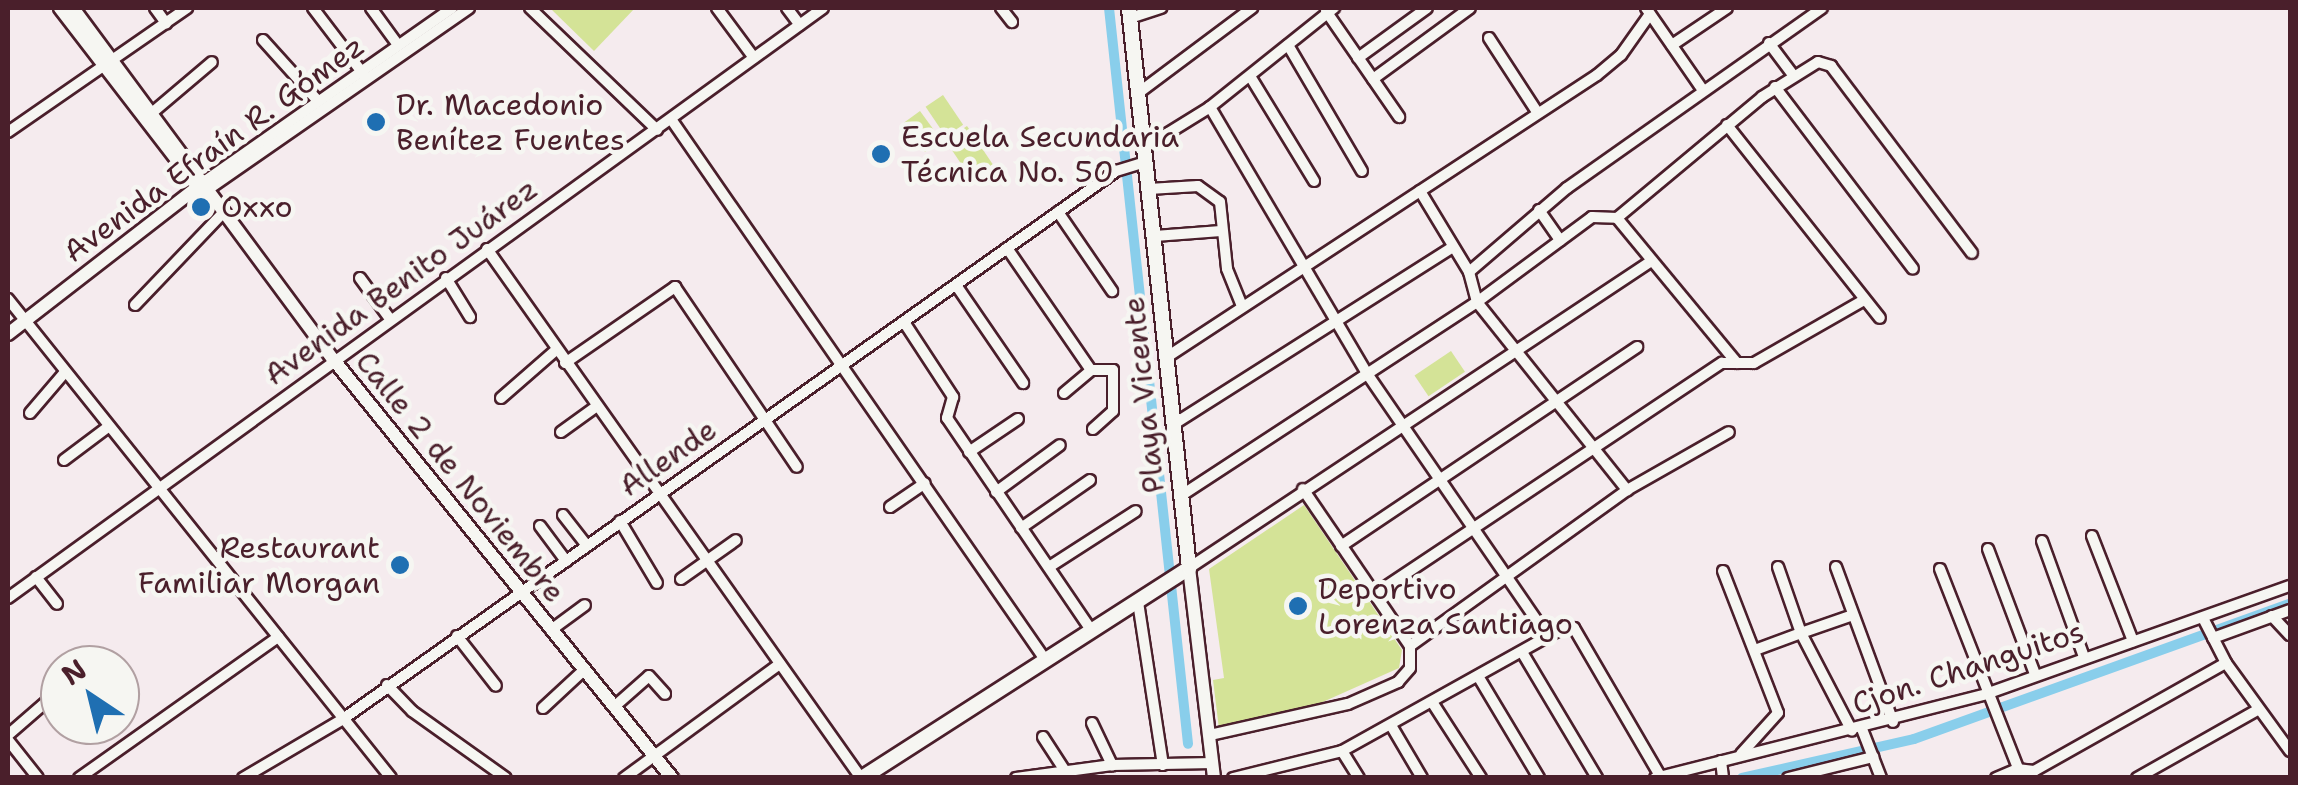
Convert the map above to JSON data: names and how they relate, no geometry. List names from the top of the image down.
{
  "streets": {
    "main road": ["Playa Vicente"],
    "street": [
      "Avenida Efraín R. Gómez",
      "Avenida Benito Juárez",
      "Allende",
      "Calle 2 de Noviembre",
      "Cjon. Changuitos"
    ]
  },
  "crossings": [
    ["Avenida Efraín R. Gómez", "Calle 2 de Noviembre"],
    ["Avenida Benito Juárez", "Calle 2 de Noviembre"],
    ["Playa Vicente", "Allende"],
    ["Allende", "Calle 2 de Noviembre"]
  ],
  "places": [
    "Dr. Macedonio Benítez Fuentes",
    "Escuela Secundaria Técnica No. 50",
    "Oxxo",
    "Restaurant Familiar Morgan",
    "Deportivo Lorenza Santiago"
  ],
  "north": "top left"
}
